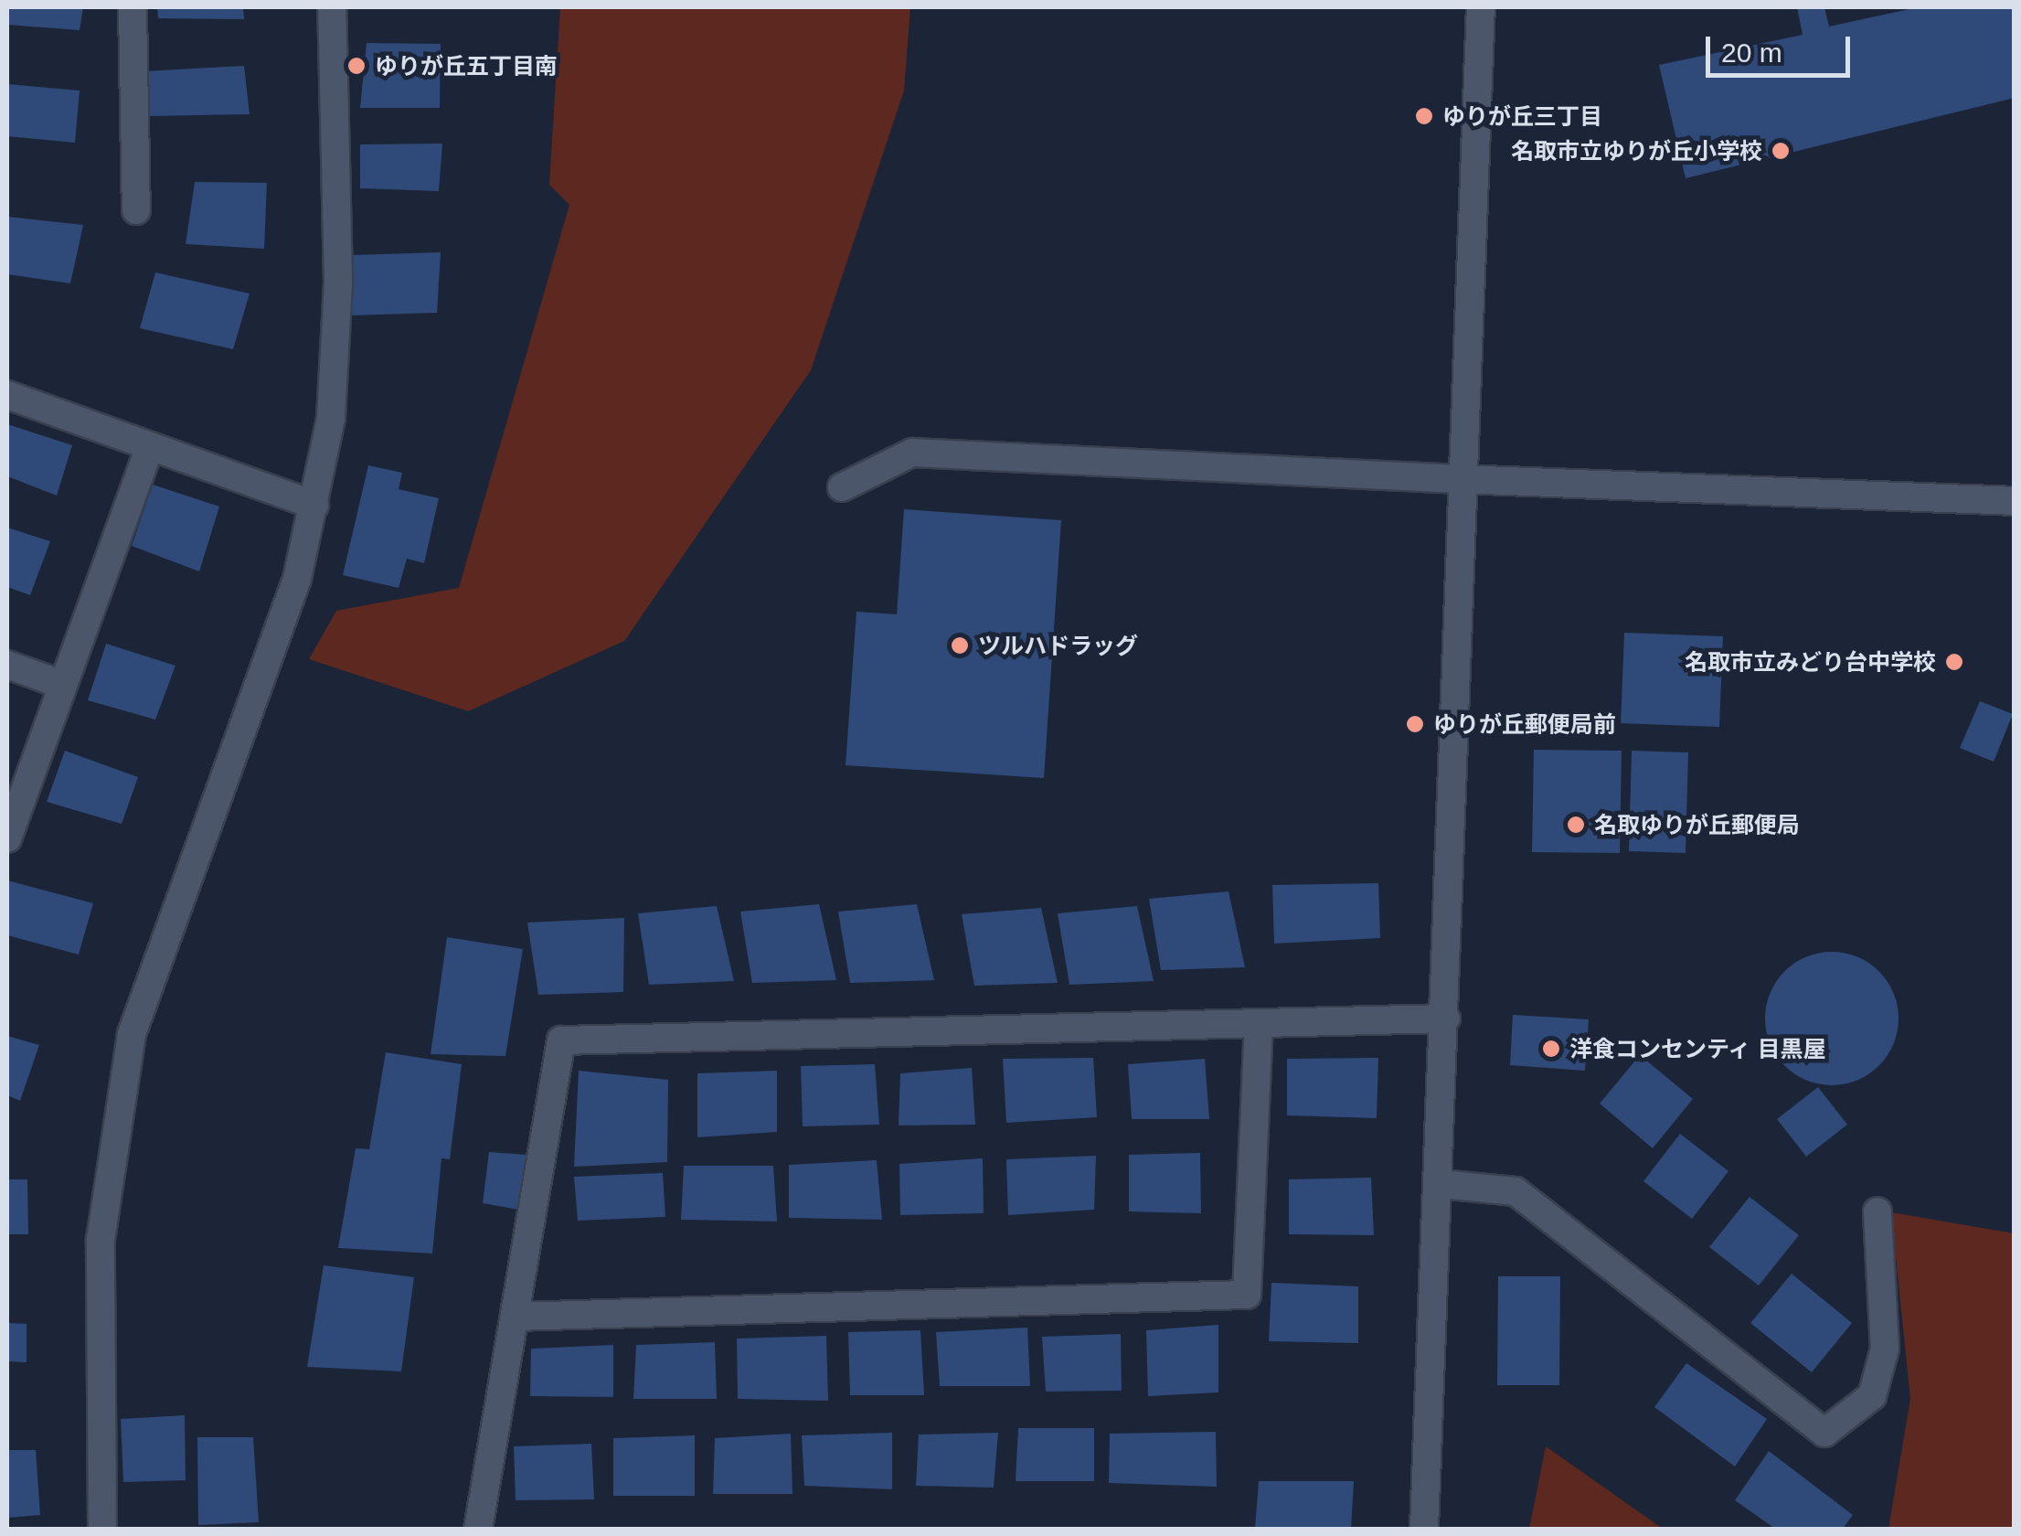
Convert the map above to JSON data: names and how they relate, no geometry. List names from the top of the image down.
{
  "places": [
    "ゆりが丘五丁目南",
    "ゆりが丘三丁目",
    "名取市立ゆりが丘小学校",
    "ツルハドラッグ",
    "名取市立みどり台中学校",
    "ゆりが丘郵便局前",
    "名取ゆりが丘郵便局",
    "洋食コンセンティ 目黒屋"
  ],
  "scale_bar": "20 m"
}
